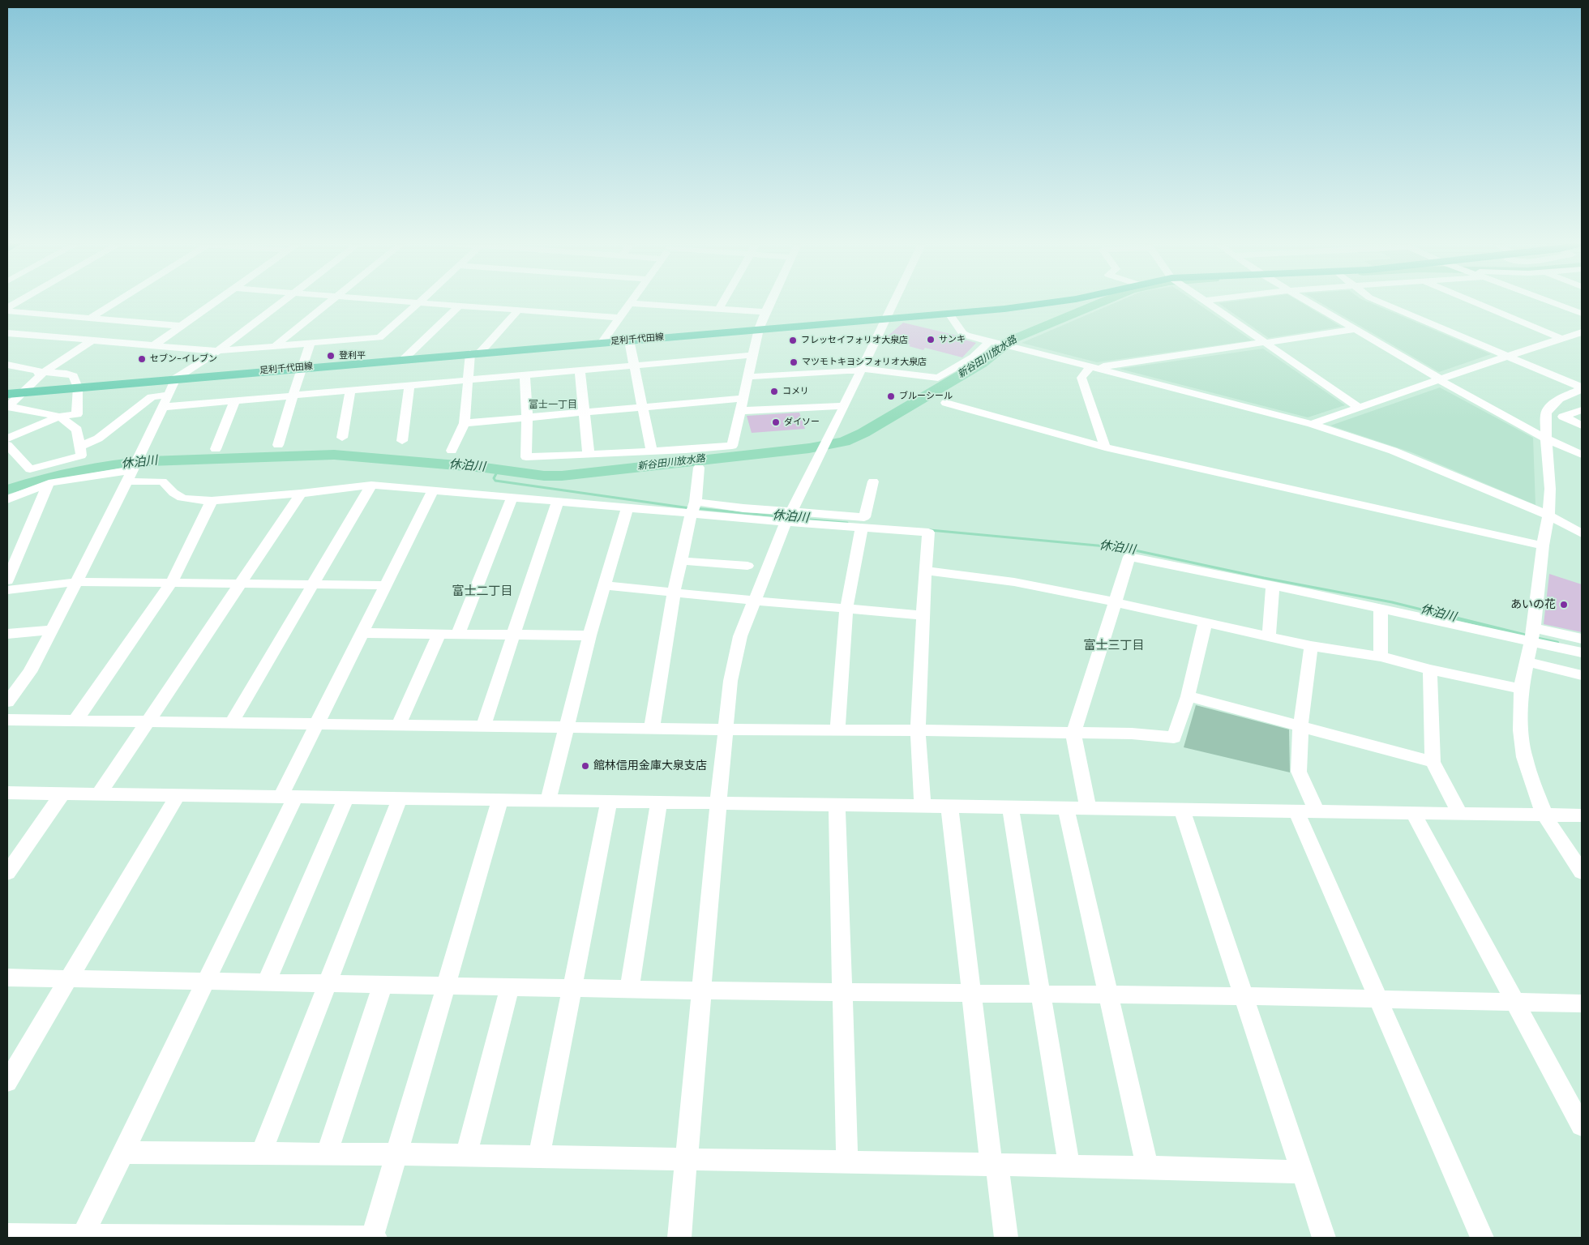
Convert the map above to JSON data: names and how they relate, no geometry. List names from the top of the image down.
{
  "streets": {
    "main road": ["足利千代田線"]
  },
  "districts": ["富士一丁目", "富士二丁目", "富士三丁目"],
  "water": ["新谷田川放水路", "休泊川"],
  "places": [
    "サンキ",
    "フレッセイフォリオ大泉店",
    "登利平",
    "セブン-イレブン",
    "マツモトキヨシフォリオ大泉店",
    "コメリ",
    "ブルーシール",
    "ダイソー",
    "あいの花",
    "館林信用金庫大泉支店"
  ]
}
